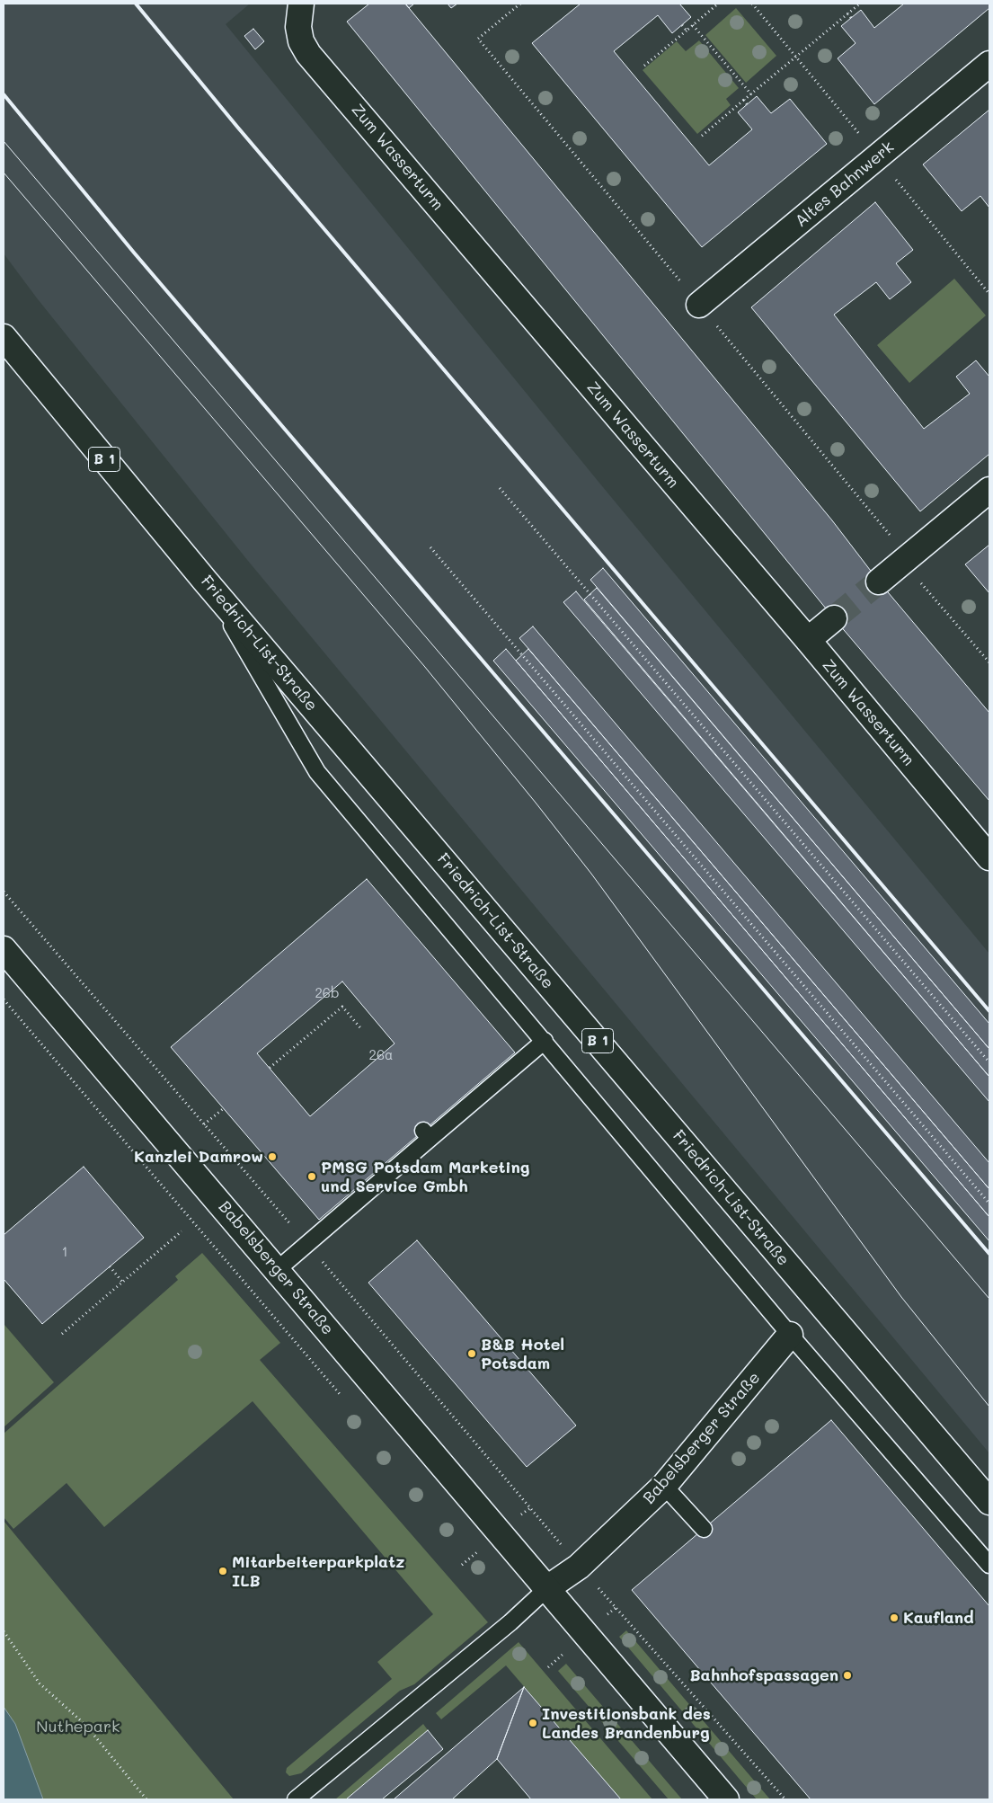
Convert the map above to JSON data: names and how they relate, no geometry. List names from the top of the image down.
{
  "streets": {
    "street": [
      "Zum Wasserturm",
      "Altes Bahnwerk",
      "B 1",
      "Friedrich-List-Straße",
      "Babelsberger Straße"
    ]
  },
  "parks": ["Nuthepark"],
  "places": [
    "Kanzlei Damrow",
    "PMSG Potsdam Marketing und Service Gmbh",
    "B&B Hotel Potsdam",
    "Mitarbeiterparkplatz ILB",
    "Kaufland",
    "Bahnhofspassagen",
    "Investitionsbank des Landes Brandenburg"
  ],
  "house_numbers": ["26b", "26a", "1"]
}
